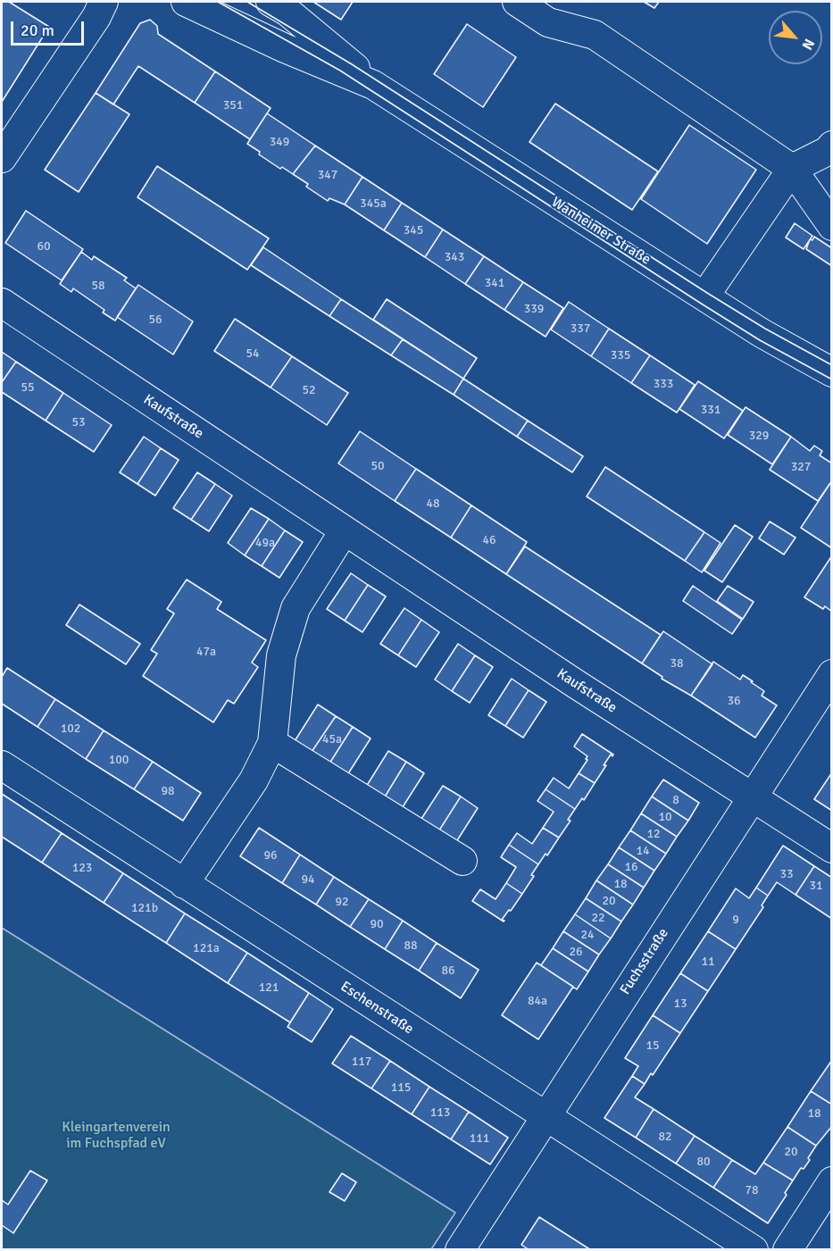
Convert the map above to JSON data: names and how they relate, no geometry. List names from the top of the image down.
{
  "streets": {
    "street": [
      "Wanheimer Straße",
      "Kaufstraße",
      "Fuchsstraße",
      "Eschenstraße"
    ]
  },
  "crossings": [
    ["Kaufstraße", "Fuchsstraße"],
    ["Fuchsstraße", "Eschenstraße"]
  ],
  "parks": ["Kleingartenverein im Fuchspfad eV"],
  "house_numbers": [
    "351",
    "349",
    "347",
    "345a",
    "345",
    "60",
    "343",
    "341",
    "58",
    "339",
    "56",
    "337",
    "54",
    "335",
    "333",
    "55",
    "52",
    "331",
    "53",
    "329",
    "50",
    "327",
    "48",
    "46",
    "49a",
    "47a",
    "38",
    "36",
    "102",
    "45a",
    "100",
    "98",
    "8",
    "10",
    "12",
    "14",
    "96",
    "16",
    "123",
    "33",
    "94",
    "18",
    "31",
    "20",
    "92",
    "121b",
    "22",
    "9",
    "90",
    "24",
    "88",
    "121a",
    "26",
    "11",
    "86",
    "121",
    "84a",
    "13",
    "15",
    "117",
    "115",
    "113",
    "18",
    "82",
    "111",
    "20",
    "80",
    "78"
  ],
  "scale_bar": "20 m",
  "north": "bottom right"
}
